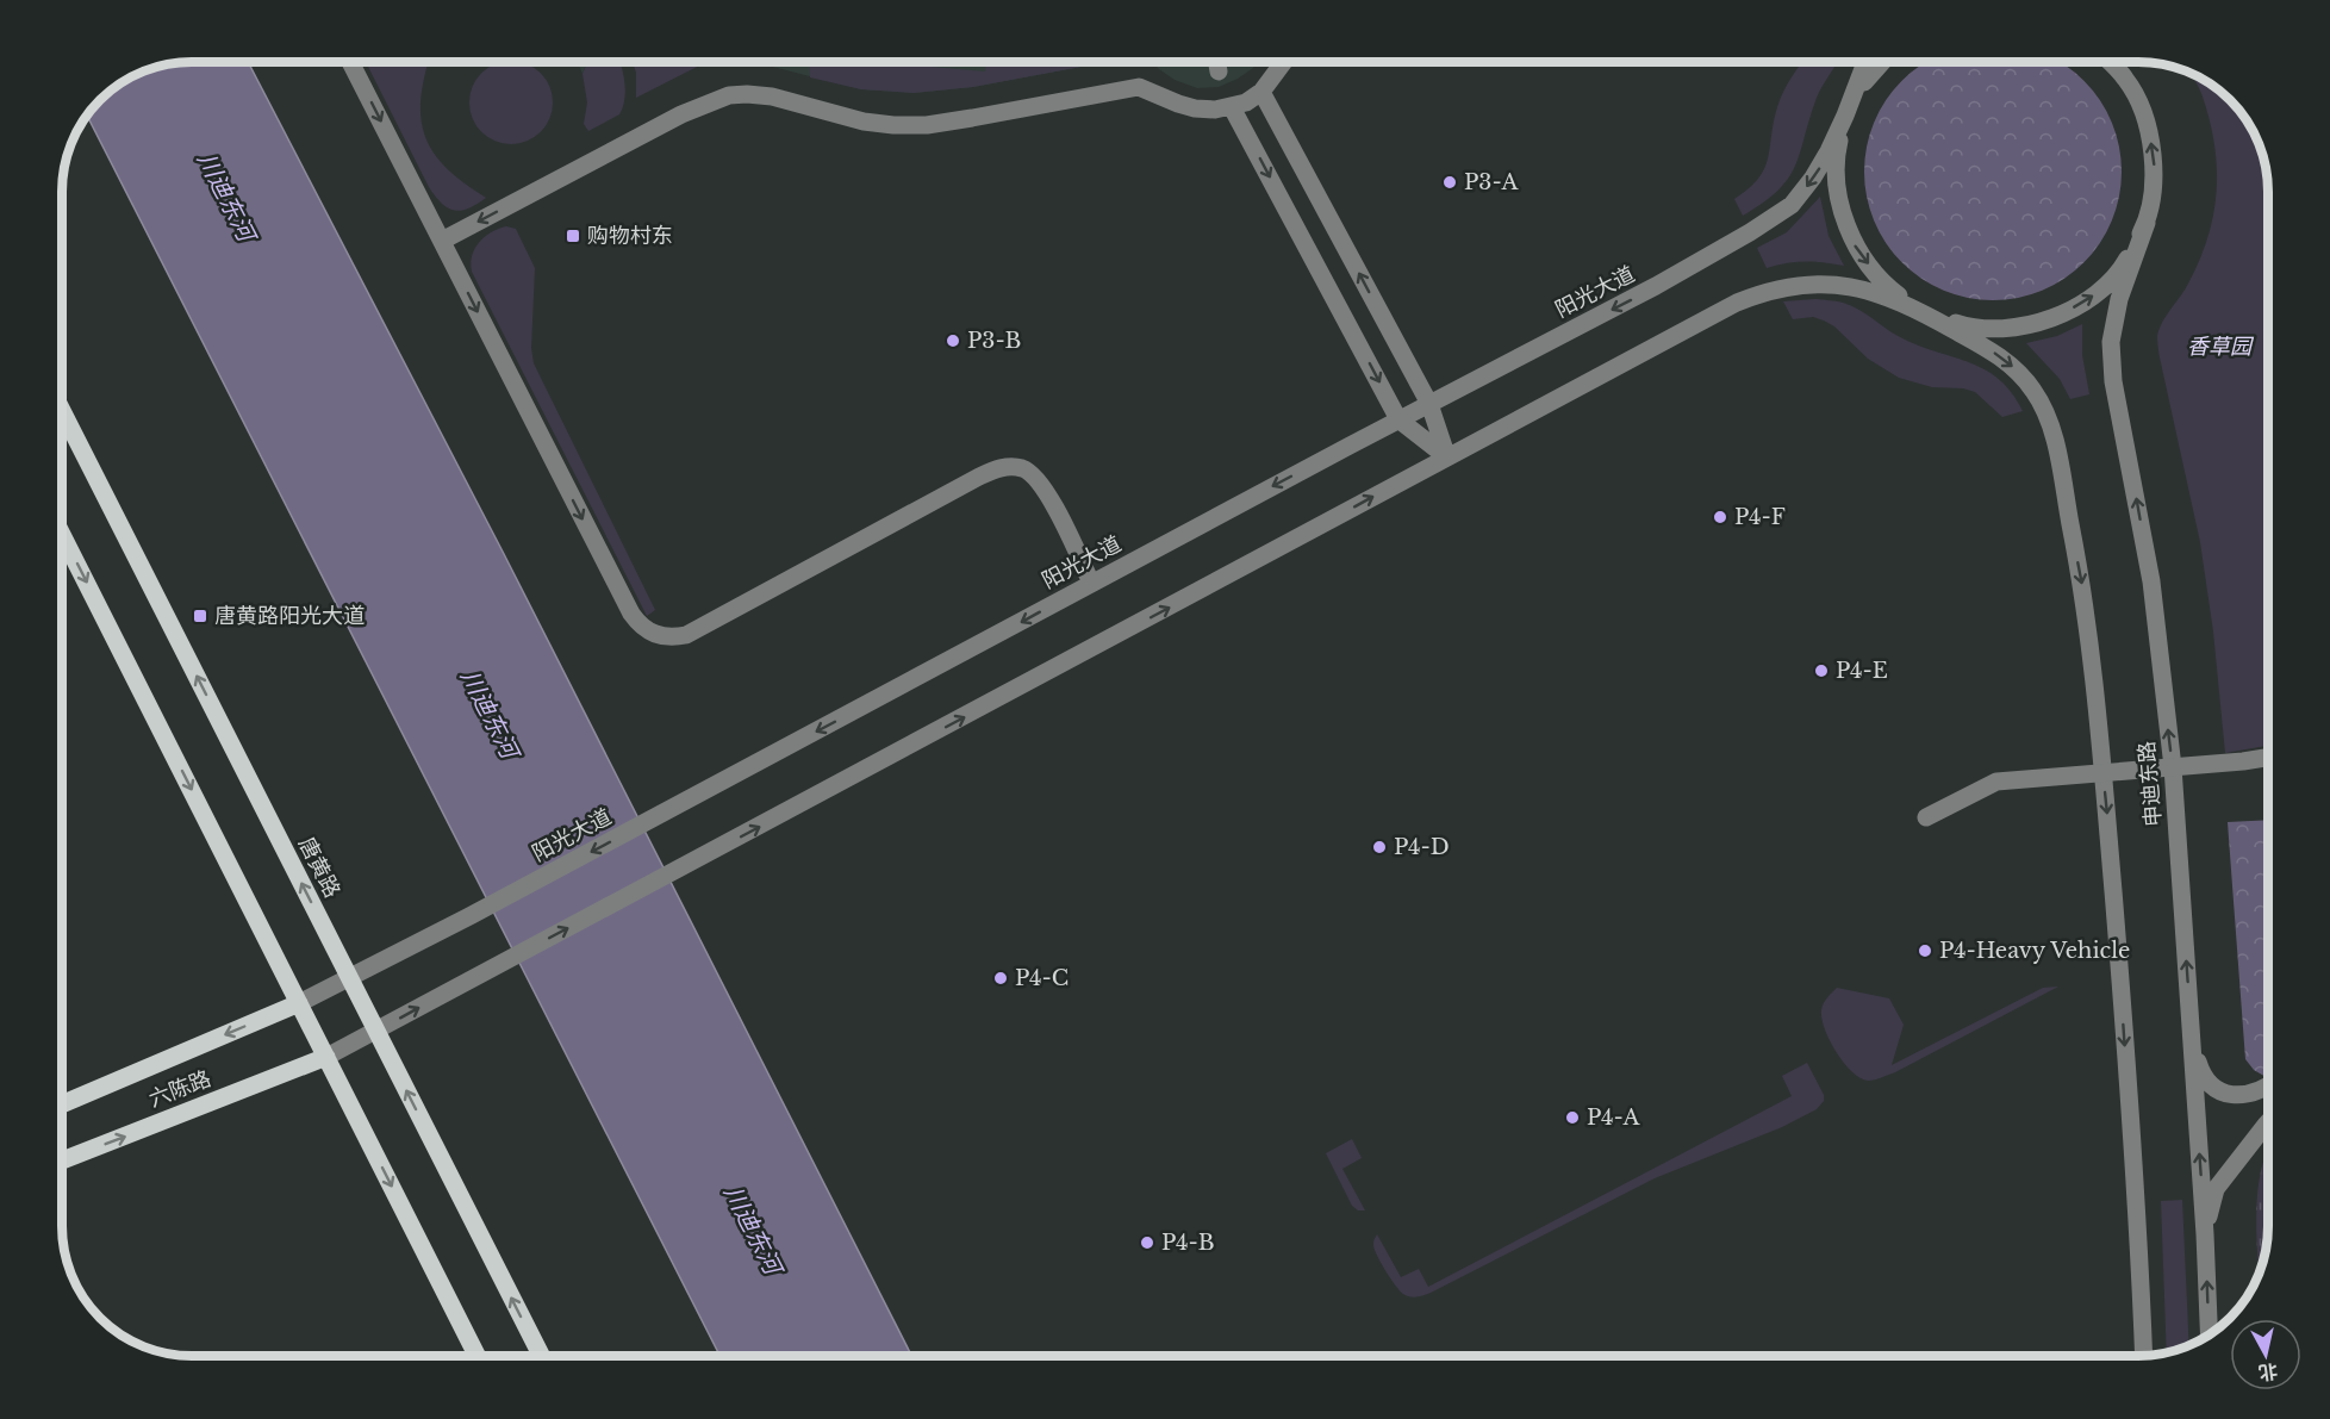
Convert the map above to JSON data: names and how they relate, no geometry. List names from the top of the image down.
{
  "streets": {
    "main road": ["唐黄路", "六陈路"],
    "street": ["阳光大道", "申迪东路"]
  },
  "crossings": [
    ["阳光大道", "唐黄路"],
    ["阳光大道", "六陈路"]
  ],
  "water": ["川迪东河"],
  "parks": ["香草园"],
  "places": {
    "other": [
      "P3-A",
      "P3-B",
      "P4-F",
      "P4-E",
      "P4-D",
      "P4-Heavy Vehicle",
      "P4-C",
      "P4-A",
      "P4-B"
    ],
    "transit": ["购物村东", "唐黄路阳光大道"]
  },
  "north": "bottom"
}
